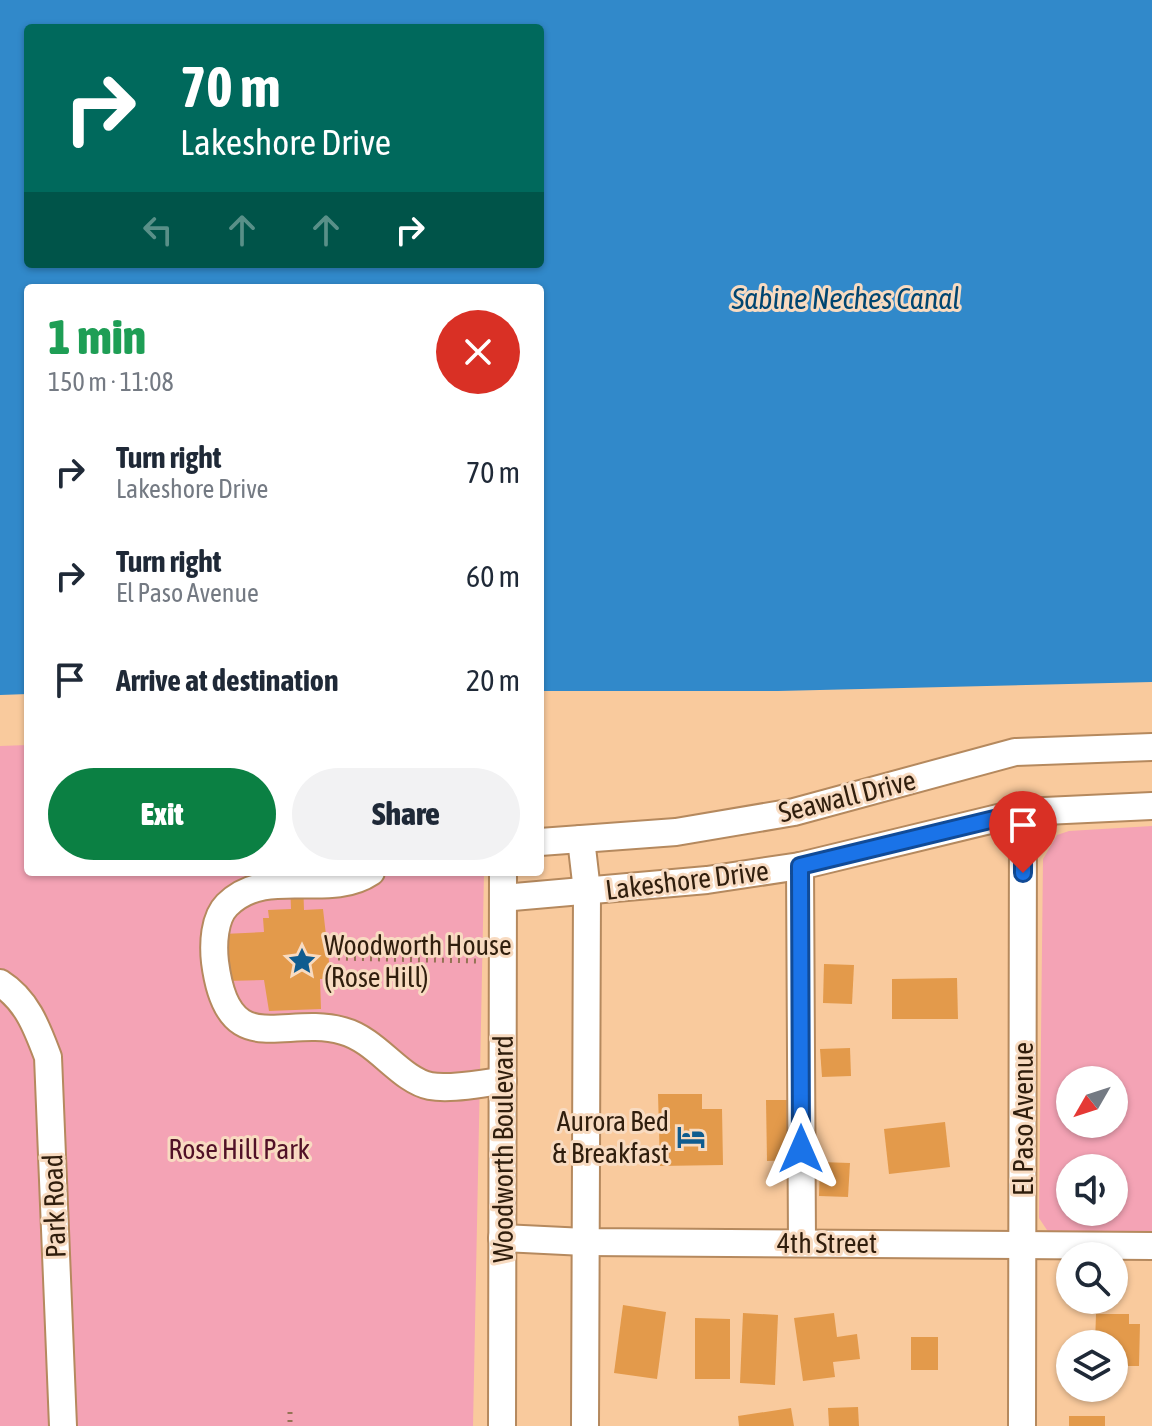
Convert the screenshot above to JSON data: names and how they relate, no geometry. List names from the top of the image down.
{
  "streets": {
    "street": [
      "Seawall Drive",
      "Lakeshore Drive",
      "El Paso Avenue",
      "Woodworth Boulevard",
      "Park Road",
      "4th Street"
    ]
  },
  "crossings": [
    ["Lakeshore Drive", "El Paso Avenue"],
    ["Lakeshore Drive", "Woodworth Boulevard"],
    ["El Paso Avenue", "4th Street"],
    ["Woodworth Boulevard", "4th Street"]
  ],
  "water": ["Sabine Neches Canal"],
  "parks": ["Rose Hill Park"],
  "places": {
    "place": ["Woodworth House (Rose Hill)"],
    "hotel": ["Aurora Bed & Breakfast"]
  },
  "north": "bottom left",
  "page": {
    "turn": ["70 m", "Lakeshore Drive"],
    "heading": ["1 min", "150 m · 11:08"],
    "list": [
      {
        "name": "Turn right",
        "note": "Lakeshore Drive",
        "value": "70 m"
      },
      {
        "name": "Turn right",
        "note": "El Paso Avenue",
        "value": "60 m"
      },
      {
        "name": "Arrive at destination",
        "value": "20 m"
      }
    ],
    "buttons": ["Exit", "Share"]
  }
}
